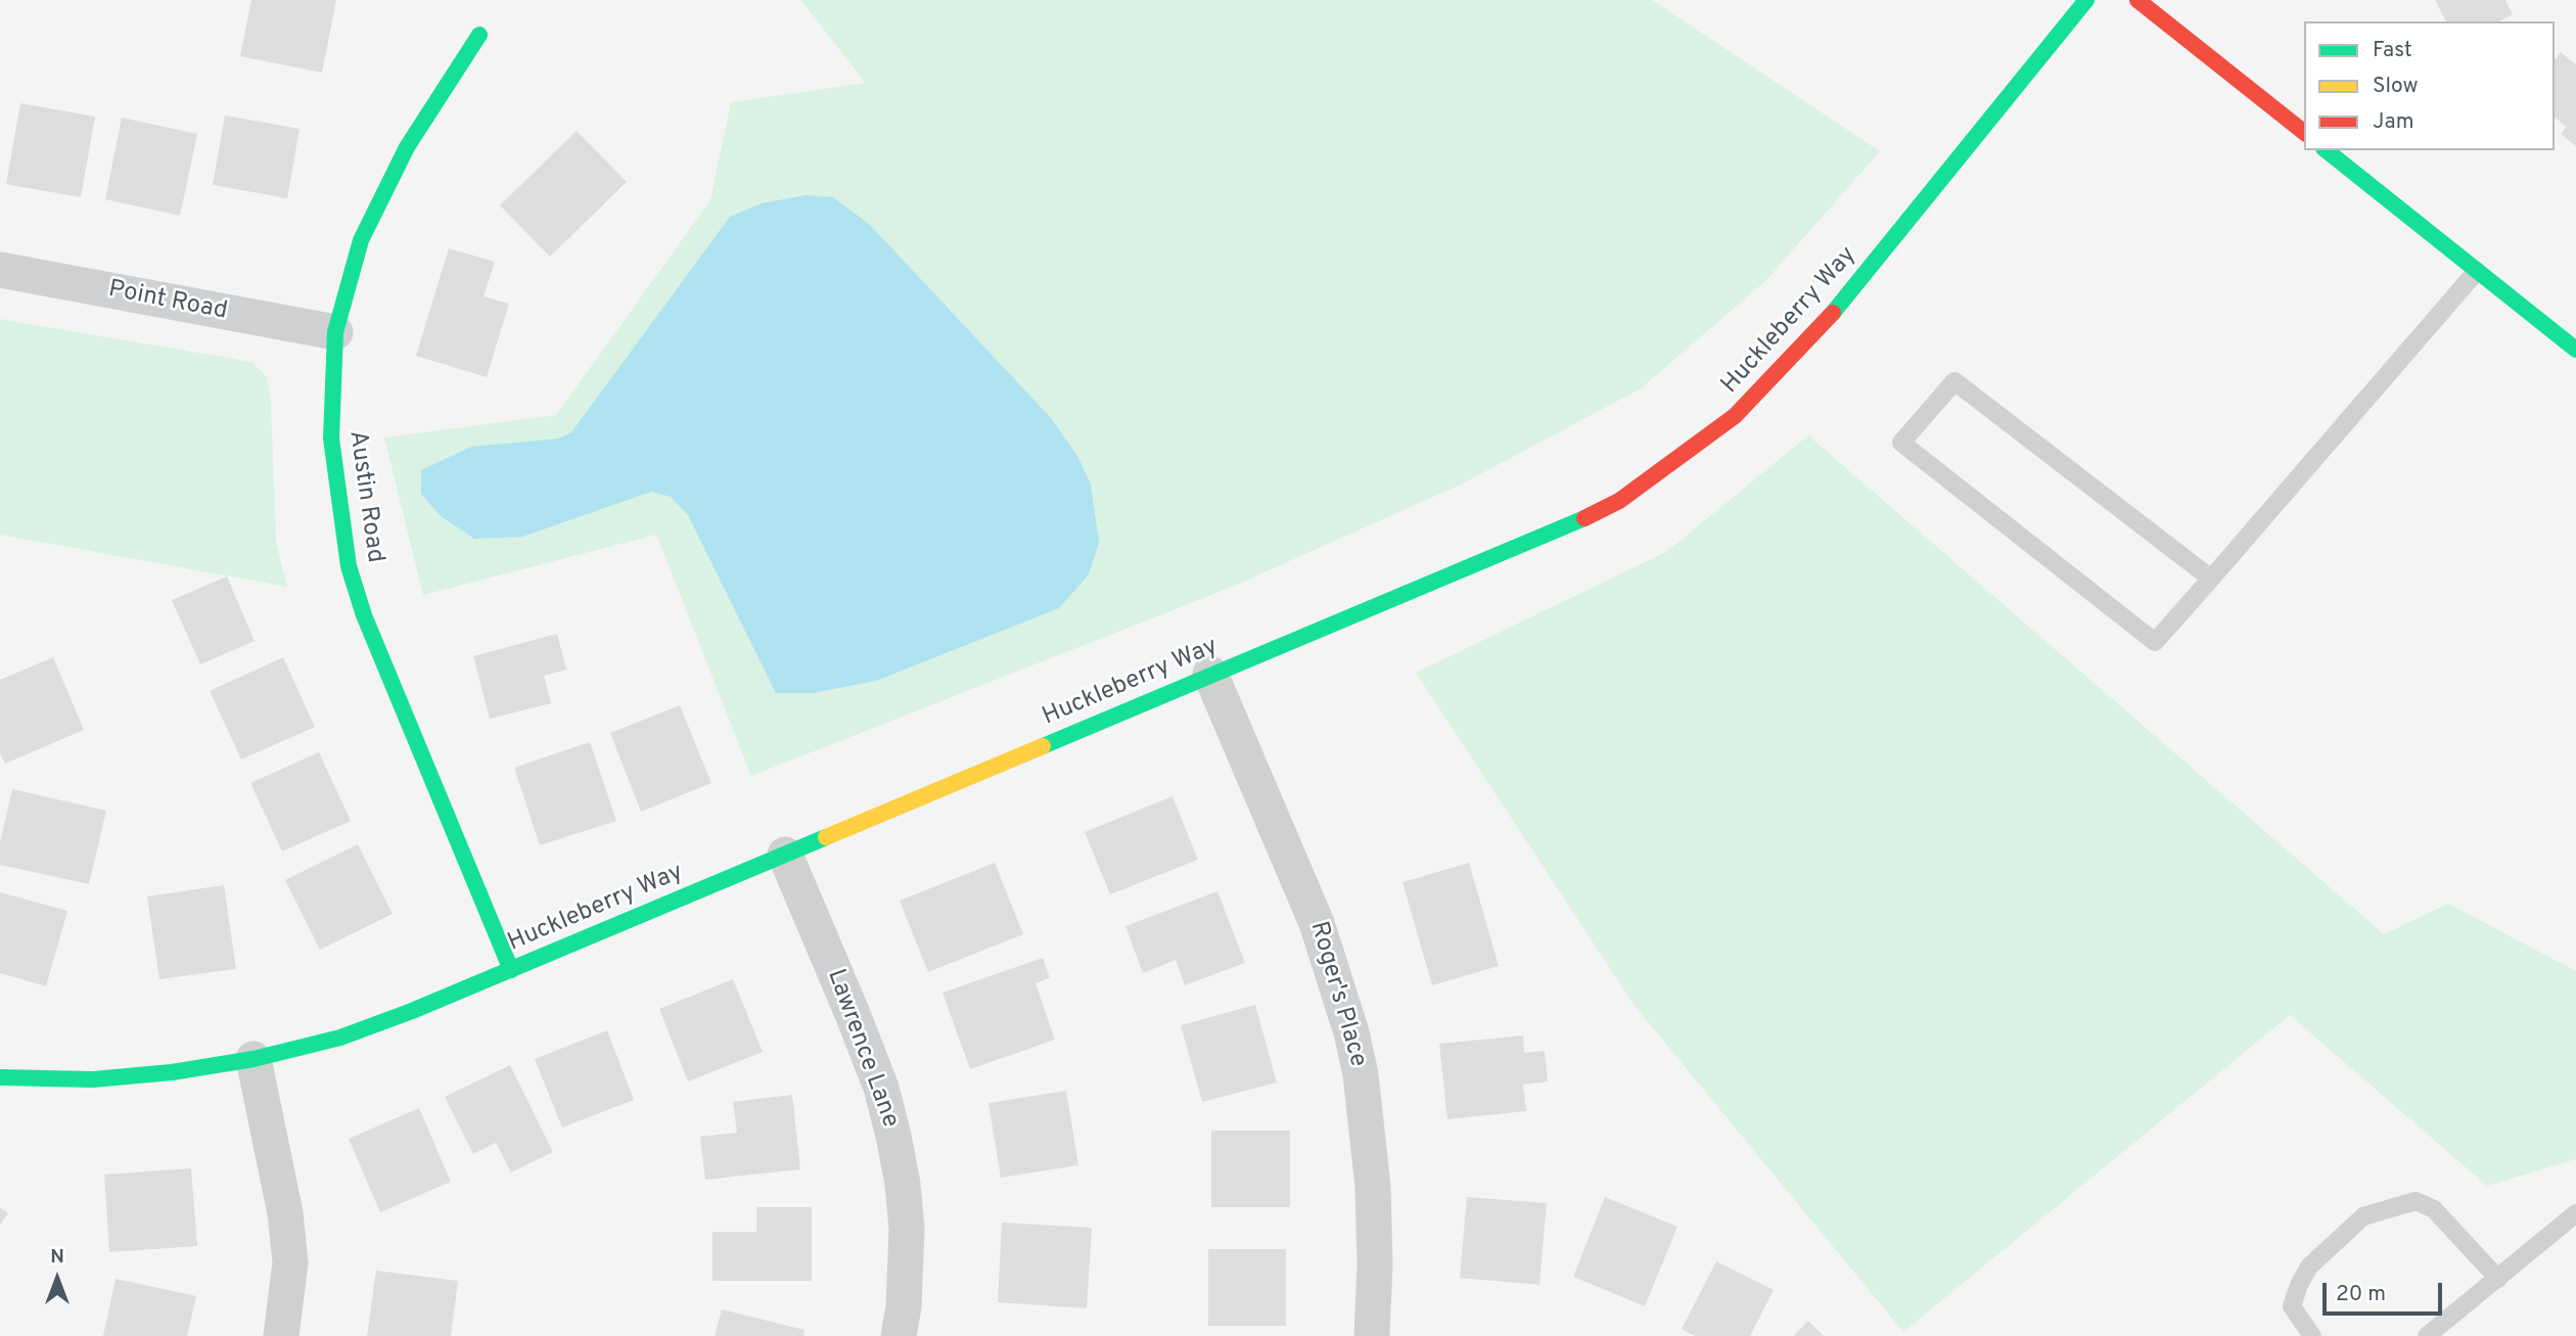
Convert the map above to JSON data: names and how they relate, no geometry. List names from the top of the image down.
{
  "streets": {
    "street": [
      "Point Road",
      "Huckleberry Way",
      "Austin Road",
      "Roger's Place",
      "Lawrence Lane"
    ]
  },
  "crossings": [
    ["Point Road", "Austin Road"],
    ["Huckleberry Way", "Austin Road"],
    ["Huckleberry Way", "Roger's Place"],
    ["Huckleberry Way", "Lawrence Lane"]
  ],
  "legend": ["Fast", "Slow", "Jam"],
  "scale_bar": "20 m",
  "north": "top"
}
